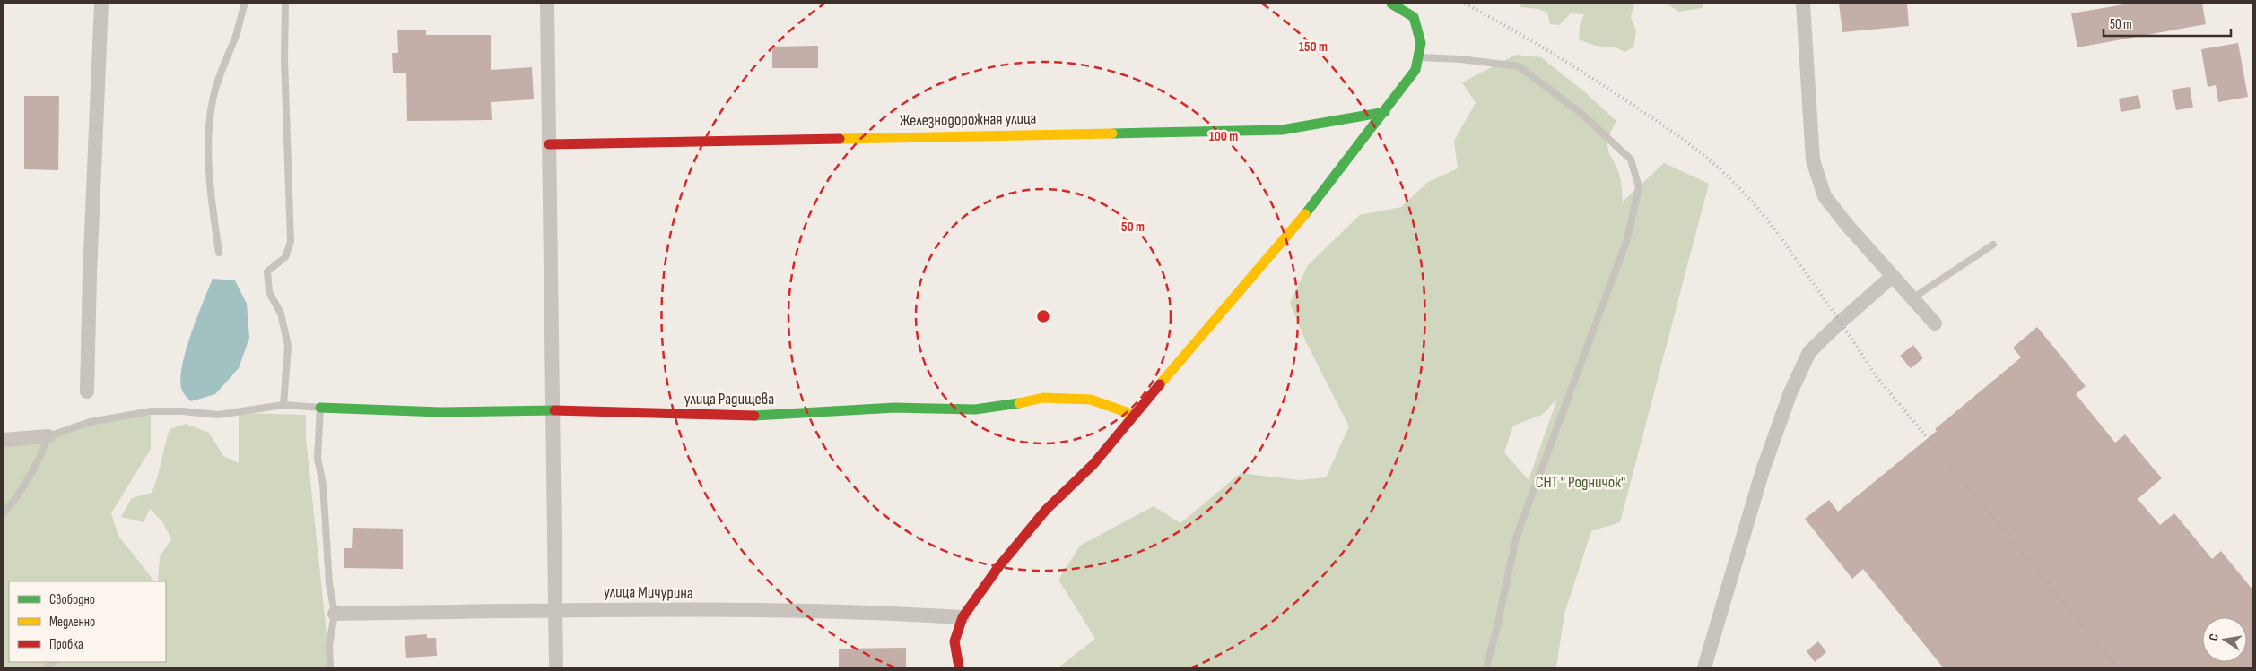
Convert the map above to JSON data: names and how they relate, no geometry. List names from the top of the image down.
{
  "streets": {
    "street": ["Железнодорожная улица", "улица Радищева", "улица Мичурина"]
  },
  "parks": ["СНТ \" Родничок\""],
  "legend": ["Свободно", "Медленно", "Пробка"],
  "scale_bar": "50 m",
  "north": "left",
  "rings": ["150 m", "100 m", "50 m"]
}
